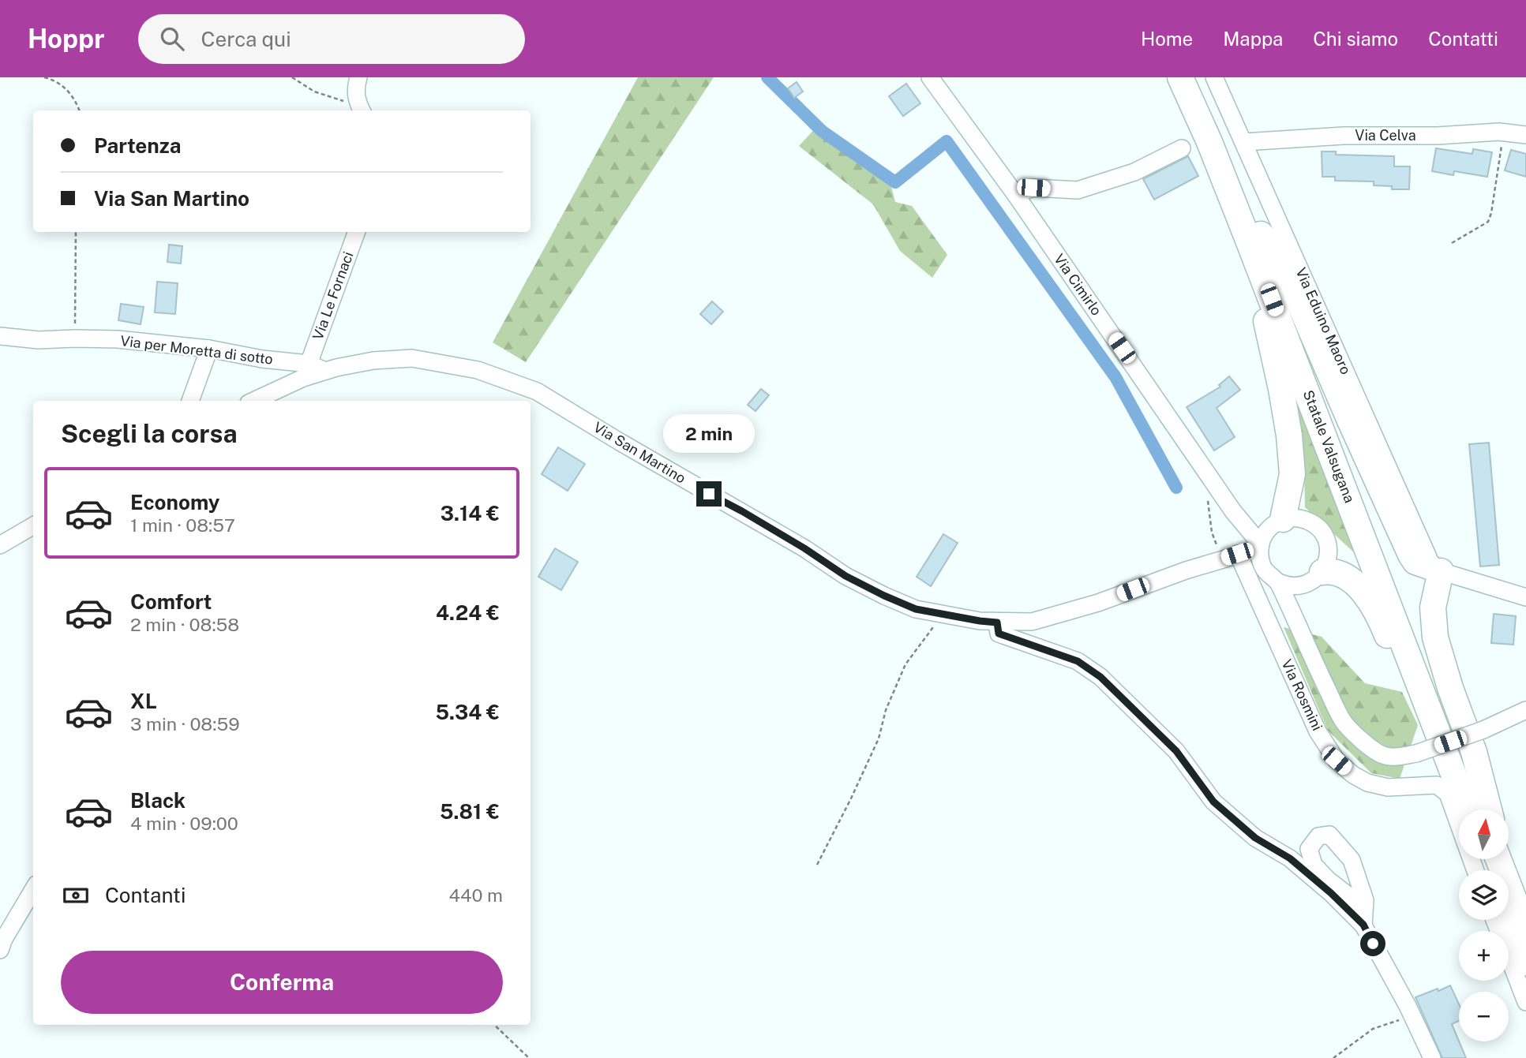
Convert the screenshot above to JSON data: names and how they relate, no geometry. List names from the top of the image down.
{
  "streets": {
    "highway": ["Statale Valsugana"],
    "street": [
      "Via Celva",
      "Via Cimirlo",
      "Via Le Fornaci",
      "Via Eduino Maoro",
      "Via per Moretta di sotto",
      "Via San Martino",
      "Via Rosmini"
    ]
  },
  "crossings": [
    ["Via Celva", "Via Eduino Maoro"],
    ["Via Le Fornaci", "Via per Moretta di sotto"],
    ["Via per Moretta di sotto", "Via San Martino"],
    ["Via San Martino", "Via Rosmini"]
  ],
  "north": "top",
  "page": {
    "header": "Hoppr",
    "search": "Cerca qui",
    "nav": [
      "Home",
      "Mappa",
      "Chi siamo",
      "Contatti"
    ],
    "banner": ["Partenza", "Via San Martino"],
    "heading": "Scegli la corsa",
    "bubble": "2 min",
    "list": [
      {
        "name": "Economy",
        "note": "1 min · 08:57",
        "value": "3.14 €"
      },
      {
        "name": "Comfort",
        "note": "2 min · 08:58",
        "value": "4.24 €"
      },
      {
        "name": "XL",
        "note": "3 min · 08:59",
        "value": "5.34 €"
      },
      {
        "name": "Black",
        "note": "4 min · 09:00",
        "value": "5.81 €"
      }
    ],
    "map_buttons": ["+", "−"],
    "pay": ["Contanti", "440 m"],
    "buttons": "Conferma"
  }
}
